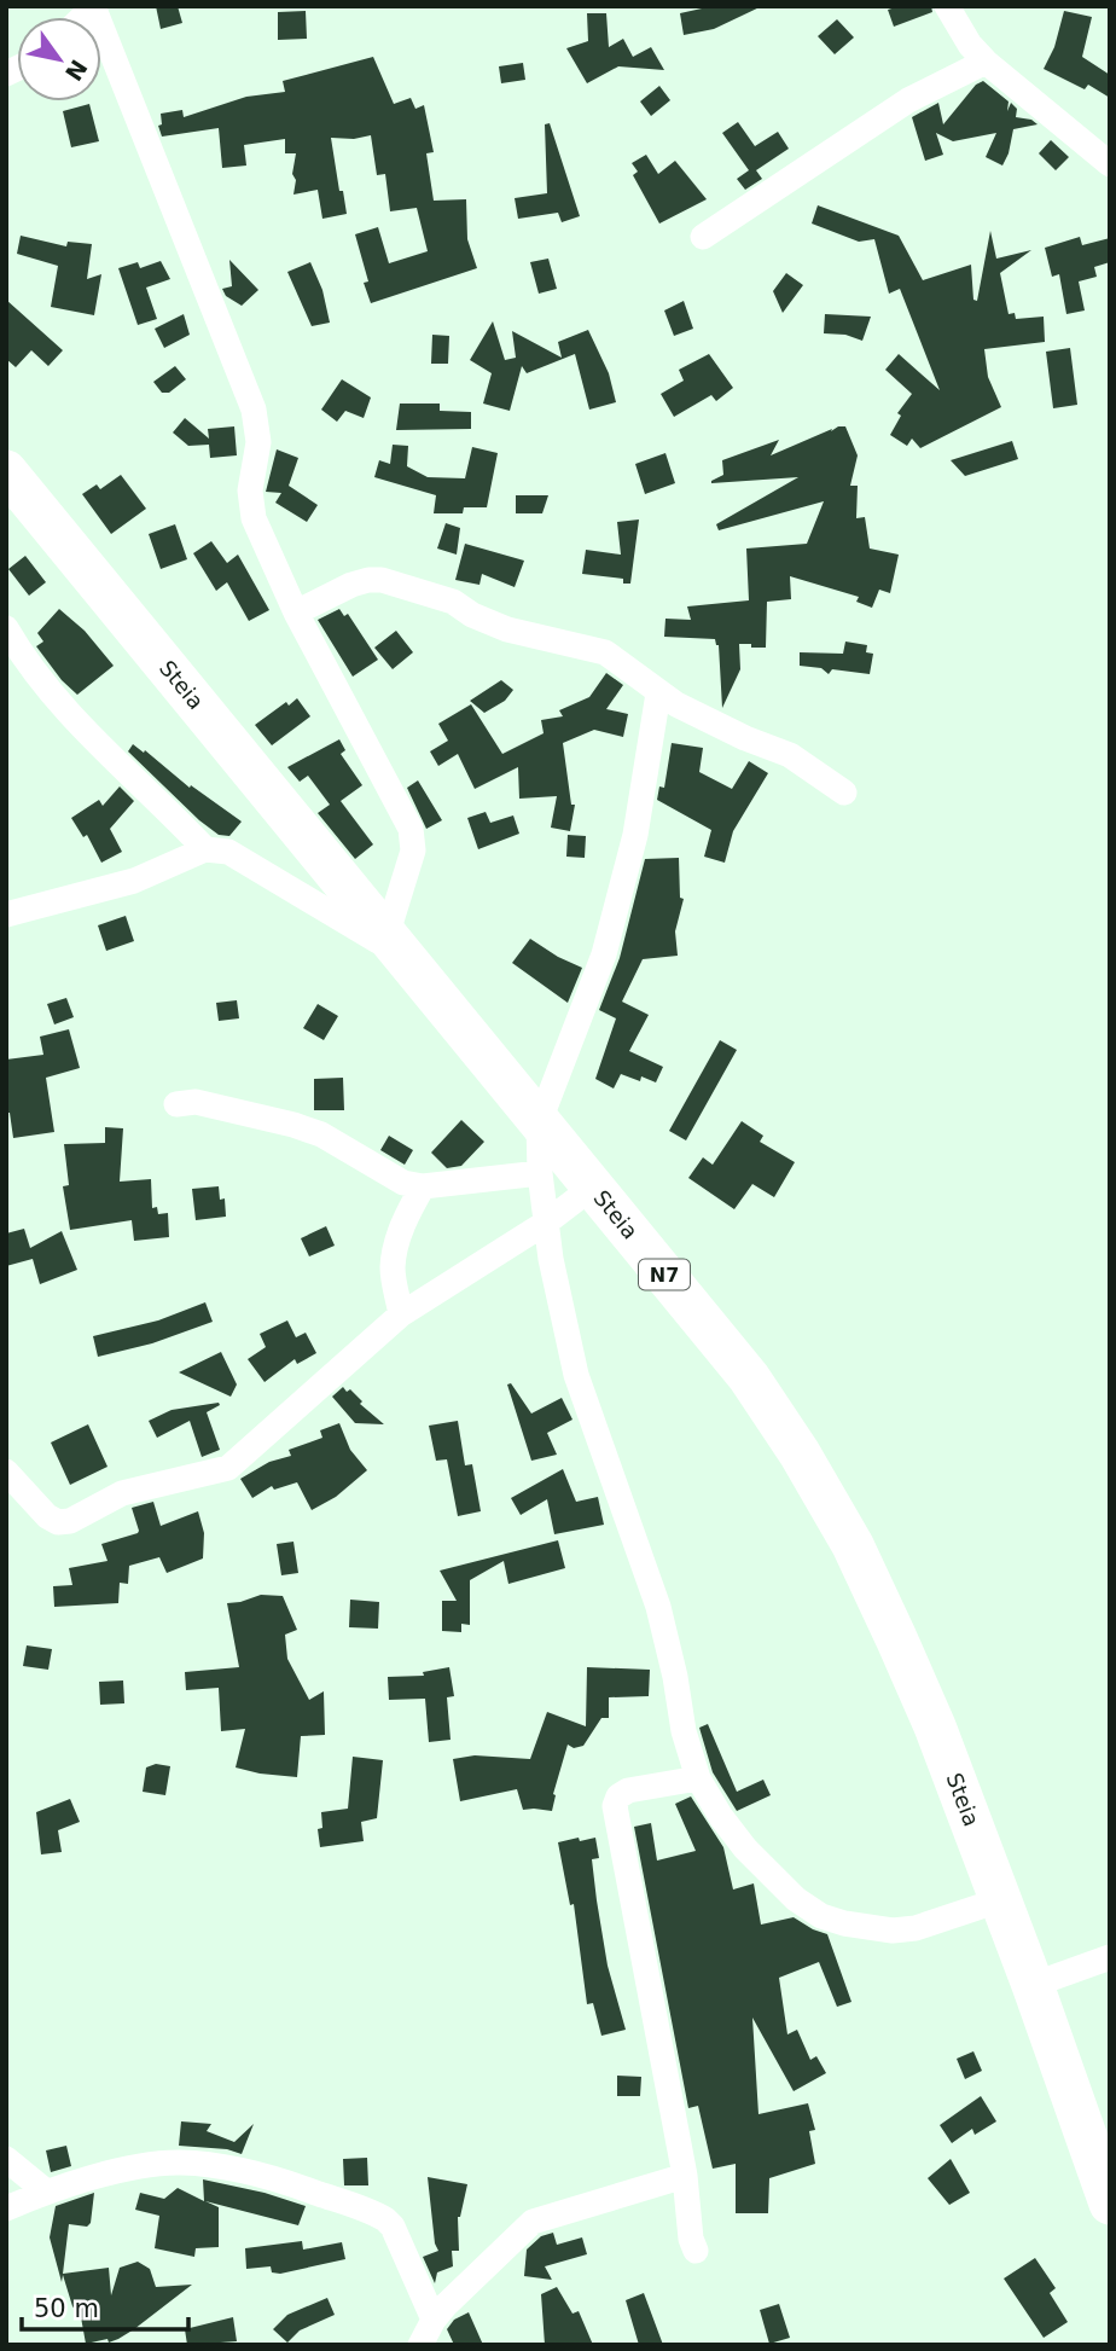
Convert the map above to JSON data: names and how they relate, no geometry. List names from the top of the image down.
{
  "streets": {
    "main road": ["Steia", "N7"]
  },
  "scale_bar": "50 m",
  "north": "bottom right"
}
